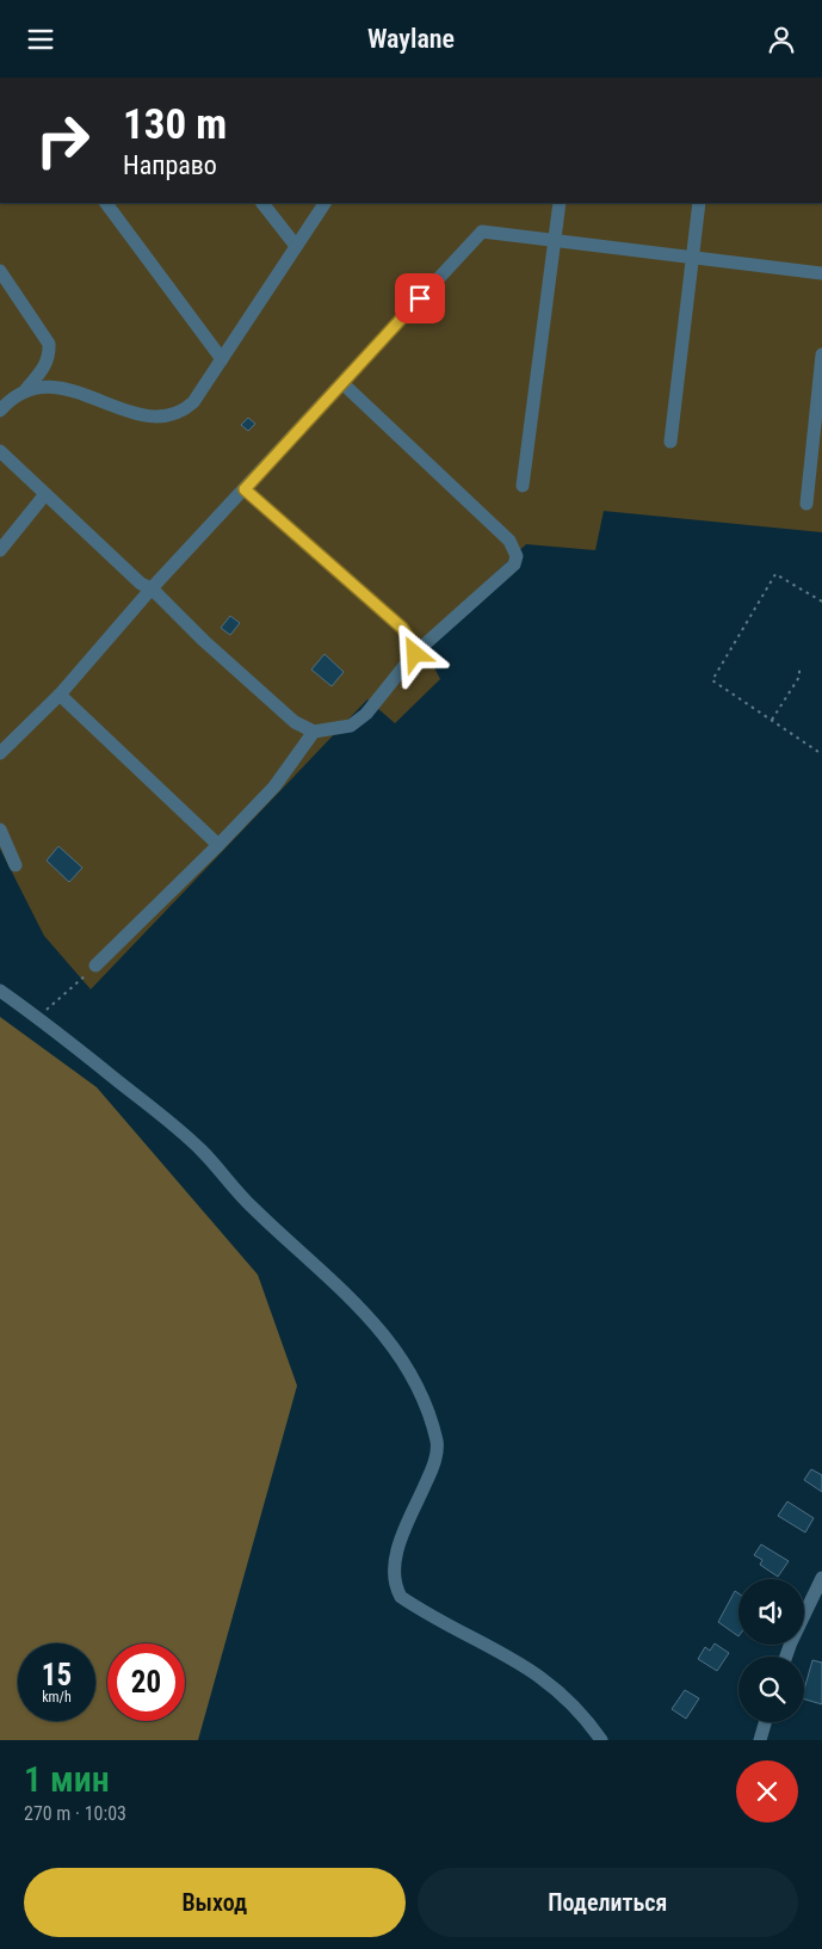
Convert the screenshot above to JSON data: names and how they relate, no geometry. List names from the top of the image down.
{
  "page": {
    "header": "Waylane",
    "turn": ["130 m", "Направо"],
    "speed": "15 km/h",
    "limit": "20",
    "heading": ["1 мин", "270 m · 10:03"],
    "buttons": ["Выход", "Поделиться"]
  }
}
